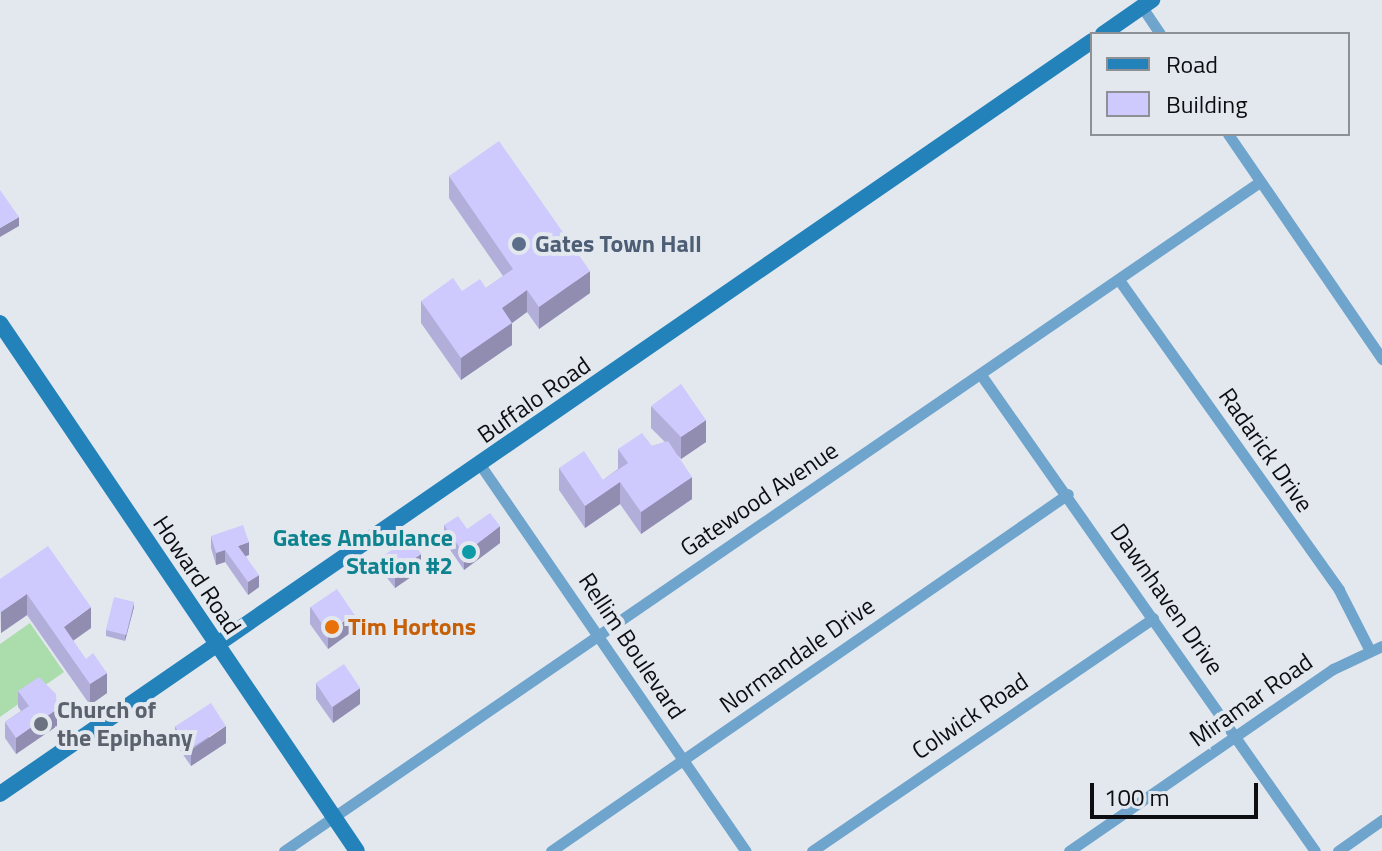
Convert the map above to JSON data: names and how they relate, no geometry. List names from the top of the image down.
{
  "streets": {
    "main road": ["Buffalo Road", "Howard Road"],
    "street": [
      "Radarick Drive",
      "Gatewood Avenue",
      "Dawnhaven Drive",
      "Rellim Boulevard",
      "Normandale Drive",
      "Miramar Road",
      "Colwick Road"
    ]
  },
  "crossings": [
    ["Buffalo Road", "Howard Road"],
    ["Buffalo Road", "Rellim Boulevard"],
    ["Radarick Drive", "Gatewood Avenue"],
    ["Radarick Drive", "Miramar Road"],
    ["Gatewood Avenue", "Howard Road"],
    ["Gatewood Avenue", "Dawnhaven Drive"],
    ["Gatewood Avenue", "Rellim Boulevard"],
    ["Dawnhaven Drive", "Normandale Drive"],
    ["Dawnhaven Drive", "Miramar Road"],
    ["Dawnhaven Drive", "Colwick Road"],
    ["Rellim Boulevard", "Normandale Drive"]
  ],
  "places": [
    "Gates Town Hall",
    "Gates Ambulance Station #2",
    "Tim Hortons",
    "Church of the Epiphany"
  ],
  "legend": ["Road", "Building"],
  "scale_bar": "100 m"
}
